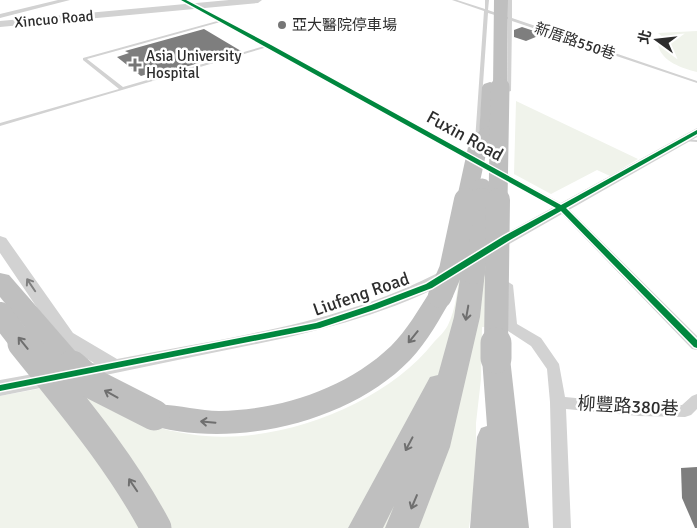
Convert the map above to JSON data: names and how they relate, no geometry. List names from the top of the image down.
{
  "streets": {
    "street": [
      "Xincuo Road",
      "Fuxin Road",
      "Liufeng Road",
      "柳豐路380巷"
    ],
    "lane": ["新厝路550巷"]
  },
  "crossings": [
    ["Xincuo Road", "Fuxin Road"],
    ["Fuxin Road", "Liufeng Road"],
    ["Liufeng Road", "柳豐路380巷"]
  ],
  "places": {
    "other": ["亞大醫院停車場"],
    "health": ["Asia University Hospital"]
  },
  "north": "left"
}
